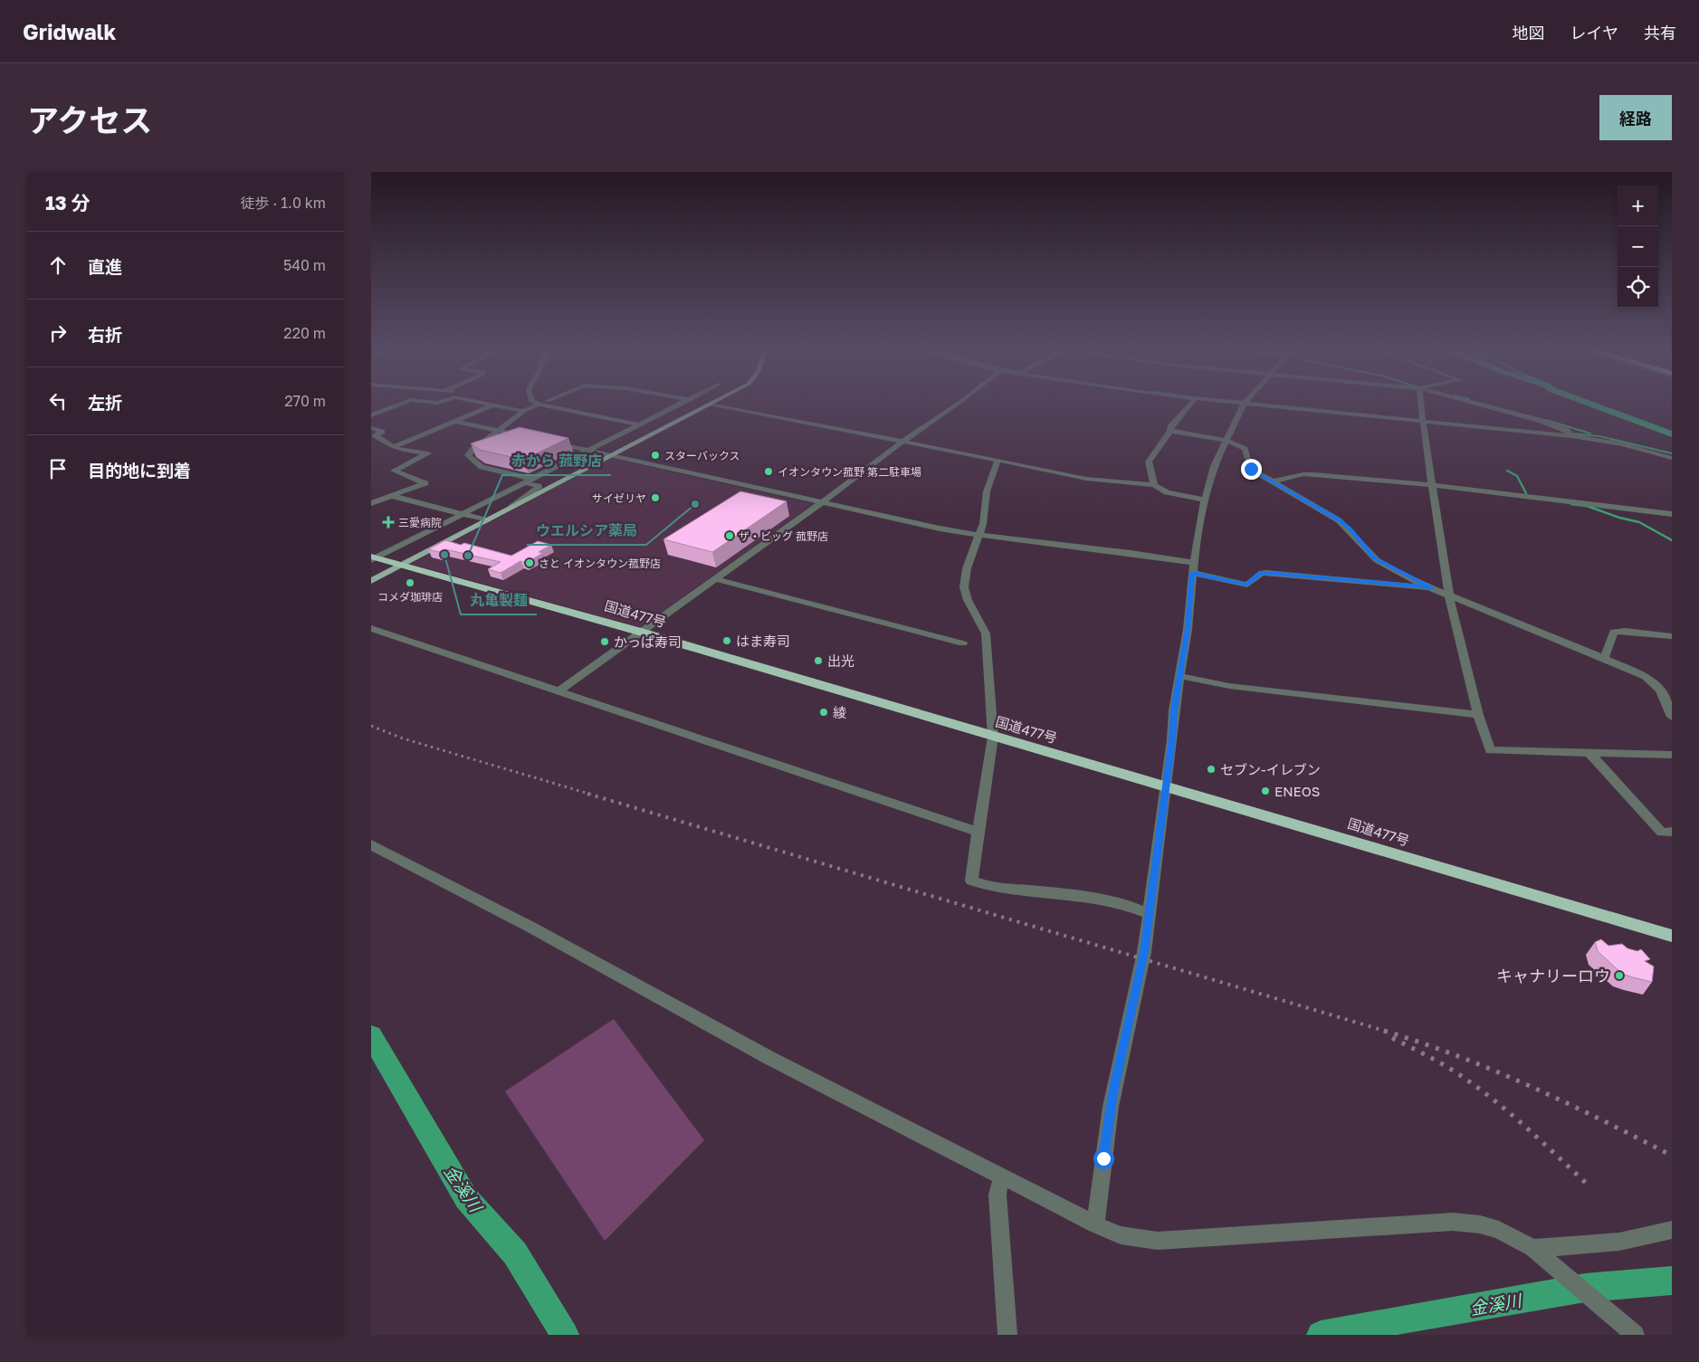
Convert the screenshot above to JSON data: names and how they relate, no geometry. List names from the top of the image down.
{
  "streets": {
    "highway": ["国道477号"]
  },
  "water": ["金溪川"],
  "places": {
    "other": [
      "スターバックス",
      "イオンタウン菰野 第二駐車場",
      "サイゼリヤ",
      "ウエルシア薬局",
      "ザ・ビッグ 菰野店",
      "丸亀製麺",
      "赤から 菰野店",
      "さと イオンタウン菰野店",
      "コメダ珈琲店",
      "はま寿司",
      "かっぱ寿司",
      "出光",
      "綾",
      "セブン-イレブン",
      "ENEOS",
      "キャナリーロウ"
    ],
    "health": ["三愛病院"]
  },
  "page": {
    "header": "Gridwalk",
    "nav": ["地図", "レイヤ", "共有"],
    "title": "アクセス",
    "buttons": "経路",
    "heading": ["13 分", "徒歩 · 1.0 km"],
    "map_buttons": ["+", "−"],
    "list": [
      ["直進", "540 m"],
      ["右折", "220 m"],
      ["左折", "270 m"],
      "目的地に到着"
    ]
  }
}
